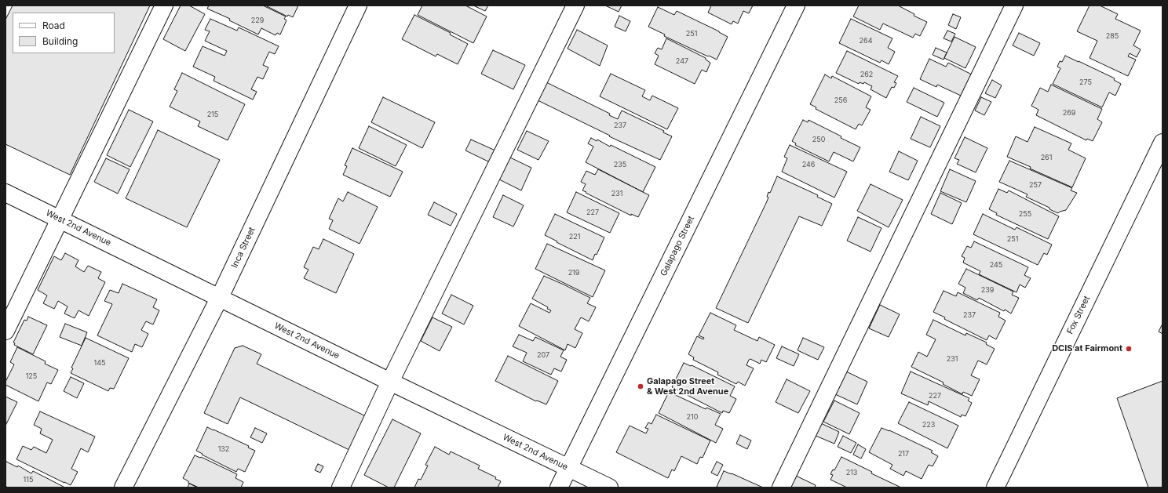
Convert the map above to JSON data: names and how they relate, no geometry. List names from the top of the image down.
{
  "streets": {
    "street": [
      "West 2nd Avenue",
      "Galapago Street",
      "Inca Street",
      "Fox Street"
    ]
  },
  "crossings": [
    ["West 2nd Avenue", "Galapago Street"],
    ["West 2nd Avenue", "Inca Street"]
  ],
  "places": ["DCIS at Fairmont", "Galapago Street & West 2nd Avenue"],
  "house_numbers": [
    "229",
    "251",
    "285",
    "264",
    "247",
    "262",
    "275",
    "256",
    "269",
    "215",
    "237",
    "250",
    "261",
    "235",
    "246",
    "257",
    "231",
    "227",
    "255",
    "221",
    "251",
    "245",
    "219",
    "239",
    "237",
    "207",
    "231",
    "145",
    "125",
    "227",
    "210",
    "223",
    "132",
    "217",
    "213",
    "115"
  ],
  "legend": ["Road", "Building"]
}
